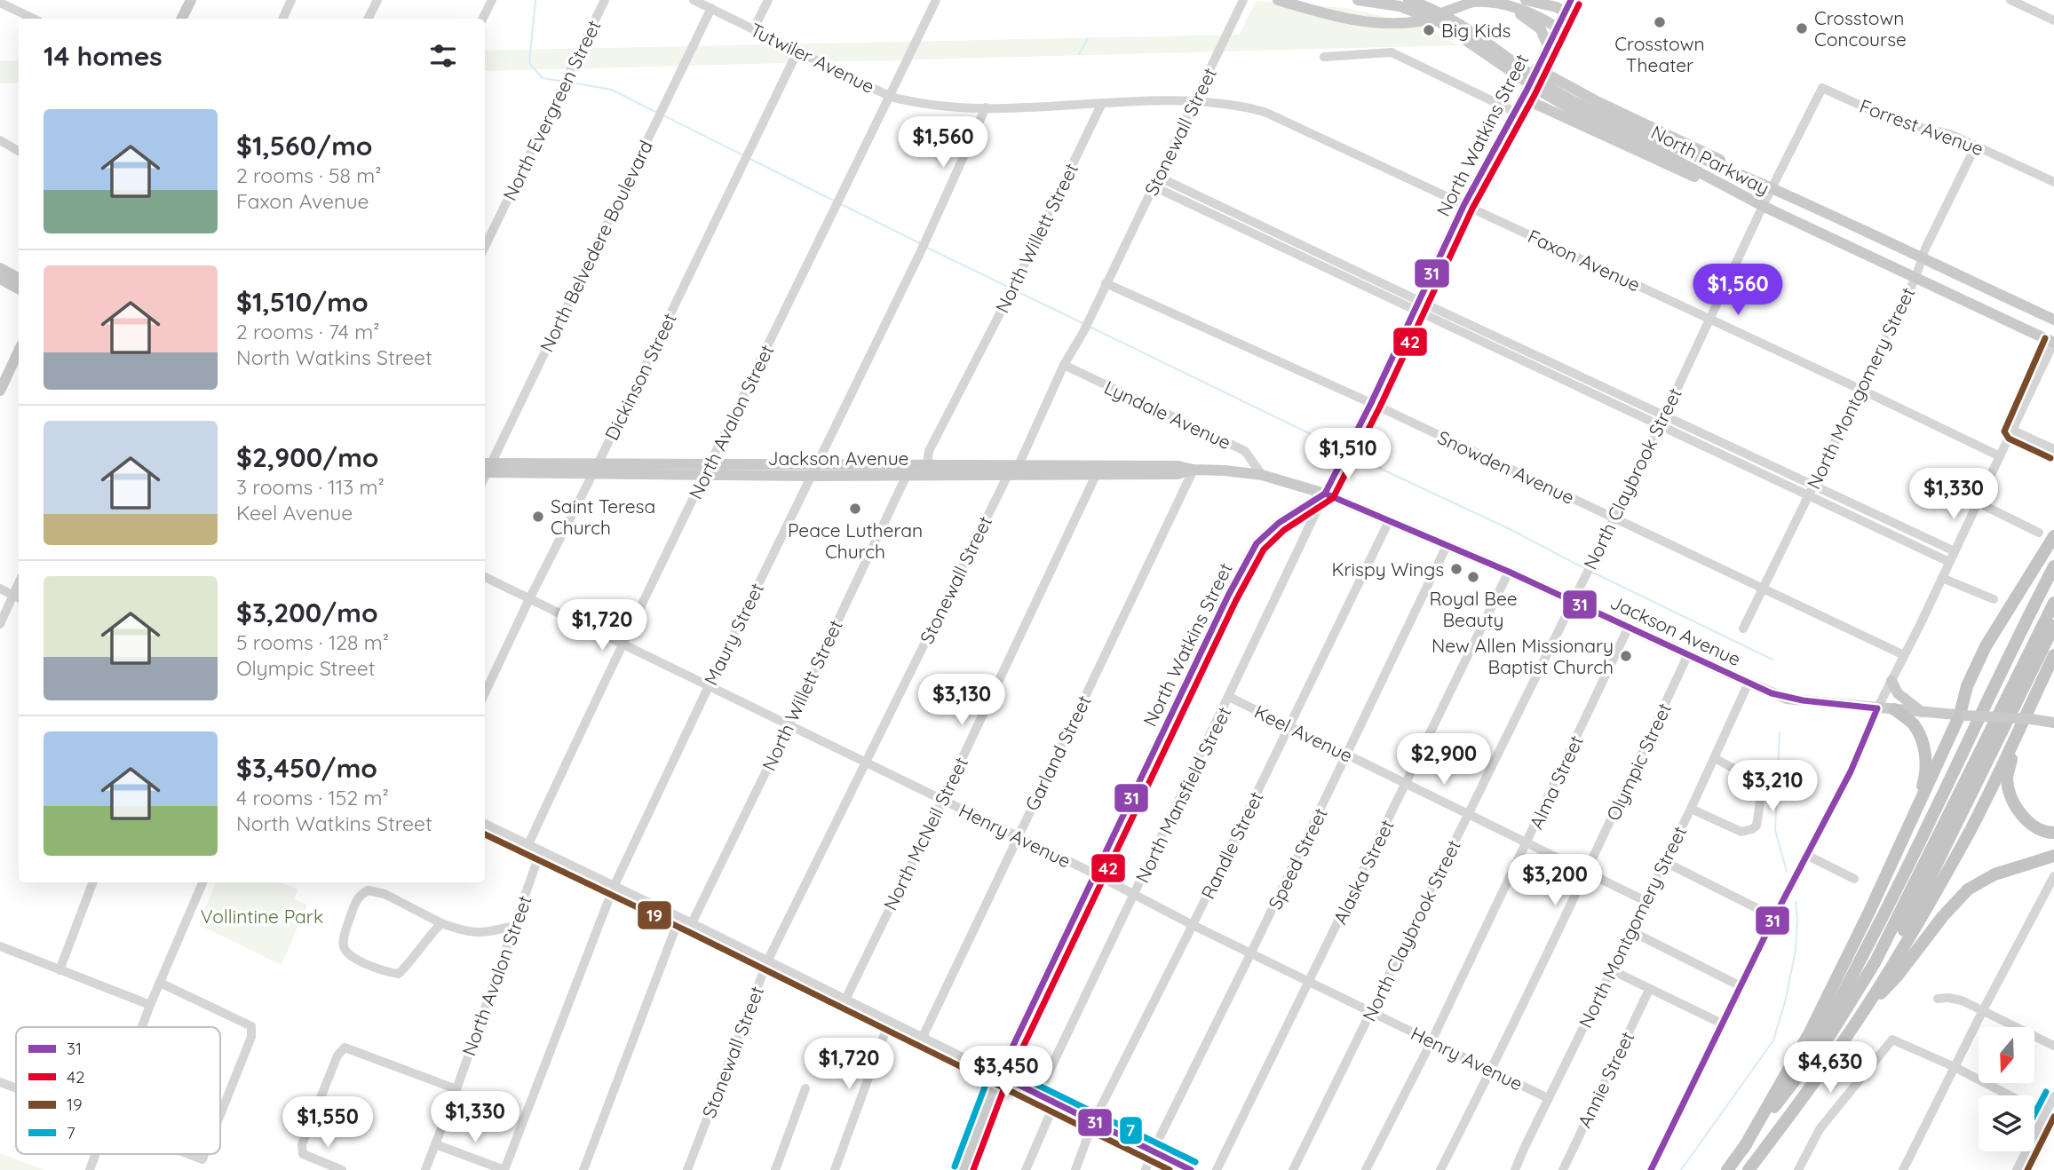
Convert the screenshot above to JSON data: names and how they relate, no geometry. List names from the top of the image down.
{
  "streets": {
    "main road": ["North Watkins Street", "North Parkway", "Jackson Avenue"],
    "street": [
      "Tutwiler Avenue",
      "North Evergreen Street",
      "Forrest Avenue",
      "Stonewall Street",
      "North Willett Street",
      "North Belvedere Boulevard",
      "Faxon Avenue",
      "Dickinson Street",
      "North Montgomery Street",
      "Lyndale Avenue",
      "North Avalon Street",
      "Snowden Avenue",
      "North Claybrook Street",
      "Maury Street",
      "Keel Avenue",
      "Garland Street",
      "Olympic Street",
      "Alma Street",
      "North Mansfield Street",
      "North McNeil Street",
      "Henry Avenue",
      "Randle Street",
      "Speed Street",
      "Alaska Street",
      "Annie Street"
    ]
  },
  "crossings": [
    ["Tutwiler Avenue", "Stonewall Street"],
    ["Tutwiler Avenue", "North Willett Street"],
    ["Tutwiler Avenue", "North Belvedere Boulevard"],
    ["Tutwiler Avenue", "Faxon Avenue"],
    ["Tutwiler Avenue", "Dickinson Street"],
    ["Tutwiler Avenue", "North Avalon Street"],
    ["Tutwiler Avenue", "Maury Street"],
    ["Forrest Avenue", "North Montgomery Street"],
    ["Forrest Avenue", "North Claybrook Street"],
    ["Stonewall Street", "Faxon Avenue"],
    ["Stonewall Street", "Lyndale Avenue"],
    ["Stonewall Street", "Jackson Avenue"],
    ["Stonewall Street", "Snowden Avenue"],
    ["Stonewall Street", "Henry Avenue"],
    ["North Watkins Street", "Faxon Avenue"],
    ["North Watkins Street", "Jackson Avenue"],
    ["North Watkins Street", "Snowden Avenue"],
    ["North Watkins Street", "North Mansfield Street"],
    ["North Watkins Street", "Henry Avenue"],
    ["North Parkway", "North Montgomery Street"],
    ["North Parkway", "North Claybrook Street"],
    ["North Willett Street", "Jackson Avenue"],
    ["North Willett Street", "Henry Avenue"],
    ["North Belvedere Boulevard", "Jackson Avenue"],
    ["Faxon Avenue", "North Montgomery Street"],
    ["Faxon Avenue", "North Claybrook Street"],
    ["Dickinson Street", "Jackson Avenue"],
    ["Dickinson Street", "Henry Avenue"],
    ["North Montgomery Street", "Jackson Avenue"],
    ["North Montgomery Street", "Snowden Avenue"],
    ["North Montgomery Street", "Keel Avenue"],
    ["North Montgomery Street", "Henry Avenue"],
    ["Lyndale Avenue", "Jackson Avenue"],
    ["North Avalon Street", "Jackson Avenue"],
    ["North Avalon Street", "Henry Avenue"],
    ["Jackson Avenue", "North Claybrook Street"],
    ["Jackson Avenue", "Maury Street"],
    ["Jackson Avenue", "Garland Street"],
    ["Jackson Avenue", "Olympic Street"],
    ["Jackson Avenue", "Alma Street"],
    ["Jackson Avenue", "North Mansfield Street"],
    ["Jackson Avenue", "North McNeil Street"],
    ["Jackson Avenue", "Randle Street"],
    ["Jackson Avenue", "Speed Street"],
    ["Jackson Avenue", "Alaska Street"],
    ["Snowden Avenue", "North Claybrook Street"],
    ["North Claybrook Street", "Keel Avenue"],
    ["North Claybrook Street", "Henry Avenue"],
    ["Maury Street", "Henry Avenue"],
    ["Keel Avenue", "Olympic Street"],
    ["Keel Avenue", "Alma Street"],
    ["Keel Avenue", "North Mansfield Street"],
    ["Keel Avenue", "Randle Street"],
    ["Keel Avenue", "Speed Street"],
    ["Keel Avenue", "Alaska Street"],
    ["Garland Street", "Henry Avenue"],
    ["Olympic Street", "Henry Avenue"],
    ["Alma Street", "Henry Avenue"],
    ["North Mansfield Street", "Henry Avenue"],
    ["North McNeil Street", "Henry Avenue"],
    ["Henry Avenue", "Randle Street"],
    ["Henry Avenue", "Speed Street"],
    ["Henry Avenue", "Alaska Street"]
  ],
  "parks": ["Vollintine Park"],
  "places": [
    "Crosstown Theater",
    "Crosstown Concourse",
    "Big Kids",
    "Peace Lutheran Church",
    "Saint Teresa Church",
    "Krispy Wings",
    "Royal Bee Beauty",
    "New Allen Missionary Baptist Church"
  ],
  "lines": [
    "transit line 31",
    "transit line 42",
    "transit line 19",
    "transit line 7"
  ],
  "legend": [
    "31",
    "42",
    "19",
    "7"
  ],
  "north": "bottom",
  "page": {
    "heading": "14 homes",
    "list": [
      {
        "name": "$1,560/mo",
        "note": "2 rooms · 58 m² · Faxon Avenue"
      },
      {
        "name": "$1,510/mo",
        "note": "2 rooms · 74 m² · North Watkins Street"
      },
      {
        "name": "$2,900/mo",
        "note": "3 rooms · 113 m² · Keel Avenue"
      },
      {
        "name": "$3,200/mo",
        "note": "5 rooms · 128 m² · Olympic Street"
      },
      {
        "name": "$3,450/mo",
        "note": "4 rooms · 152 m² · North Watkins Street"
      }
    ],
    "price": [
      "$1,560",
      "$1,560",
      "$1,510",
      "$1,330",
      "$1,720",
      "$3,130",
      "$2,900",
      "$3,210",
      "$3,200",
      "$1,720",
      "$4,630",
      "$3,450",
      "$1,330",
      "$1,550"
    ]
  }
}
